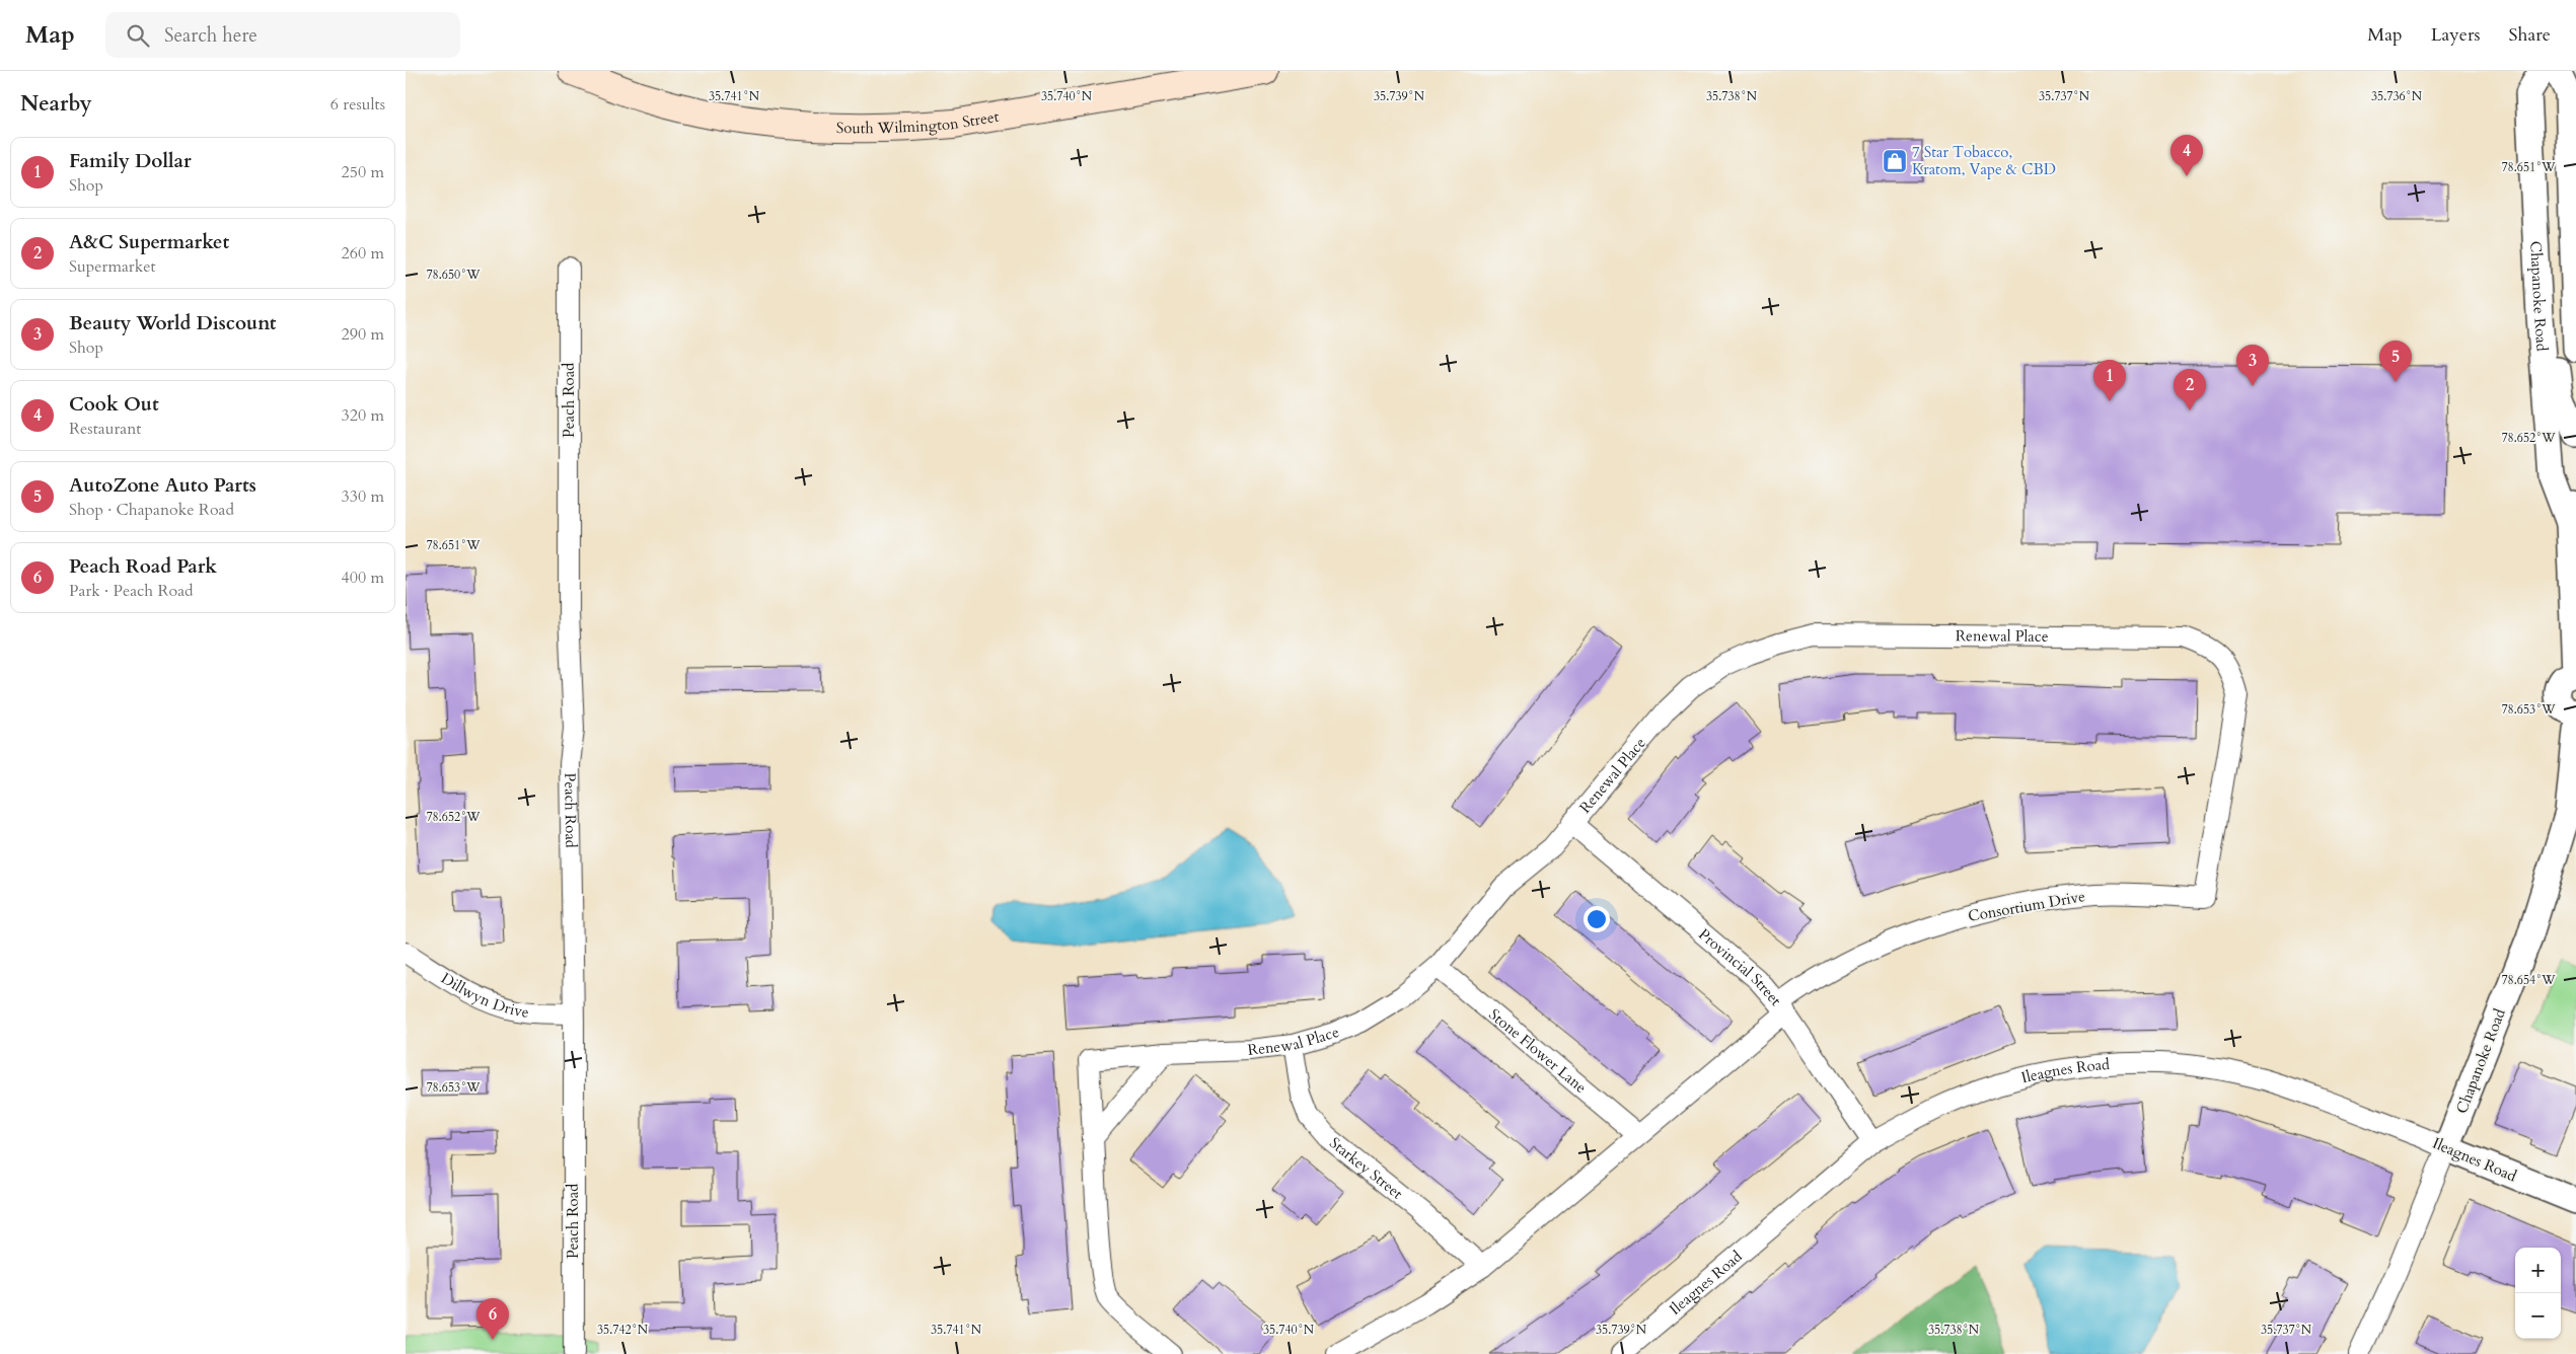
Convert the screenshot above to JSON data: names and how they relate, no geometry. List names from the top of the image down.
{
  "streets": {
    "main road": ["South Wilmington Street"],
    "street": [
      "Chapanoke Road",
      "Peach Road",
      "Renewal Place",
      "Consortium Drive",
      "Provincial Street",
      "Dillwyn Drive",
      "Stone Flower Lane",
      "Ileagnes Road",
      "Starkey Street"
    ]
  },
  "crossings": [
    ["Chapanoke Road", "Ileagnes Road"],
    ["Peach Road", "Dillwyn Drive"],
    ["Renewal Place", "Consortium Drive"],
    ["Renewal Place", "Provincial Street"],
    ["Renewal Place", "Stone Flower Lane"],
    ["Renewal Place", "Starkey Street"],
    ["Consortium Drive", "Provincial Street"],
    ["Consortium Drive", "Stone Flower Lane"],
    ["Consortium Drive", "Starkey Street"],
    ["Provincial Street", "Ileagnes Road"]
  ],
  "places": {
    "shop": ["7 Star Tobacco, Kratom, Vape & CBD"]
  },
  "page": {
    "header": "Map",
    "search": "Search here",
    "nav": ["Map", "Layers", "Share"],
    "heading": ["Nearby", "6 results"],
    "pins": [
      "4",
      "5",
      "3",
      "1",
      "2",
      "6"
    ],
    "list": [
      {
        "mark": "1",
        "name": "Family Dollar",
        "note": "Shop",
        "value": "250 m"
      },
      {
        "mark": "2",
        "name": "A&C Supermarket",
        "note": "Supermarket",
        "value": "260 m"
      },
      {
        "mark": "3",
        "name": "Beauty World Discount",
        "note": "Shop",
        "value": "290 m"
      },
      {
        "mark": "4",
        "name": "Cook Out",
        "note": "Restaurant",
        "value": "320 m"
      },
      {
        "mark": "5",
        "name": "AutoZone Auto Parts",
        "note": "Shop · Chapanoke Road",
        "value": "330 m"
      },
      {
        "mark": "6",
        "name": "Peach Road Park",
        "note": "Park · Peach Road",
        "value": "400 m"
      }
    ],
    "map_buttons": ["+", "−"]
  },
  "coordinates": [
    "35.736°N",
    "35.741°N",
    "35.740°N",
    "35.739°N",
    "35.738°N",
    "35.737°N",
    "78.651°W",
    "78.650°W",
    "78.652°W",
    "78.653°W",
    "78.654°W",
    "35.742°N"
  ]
}
